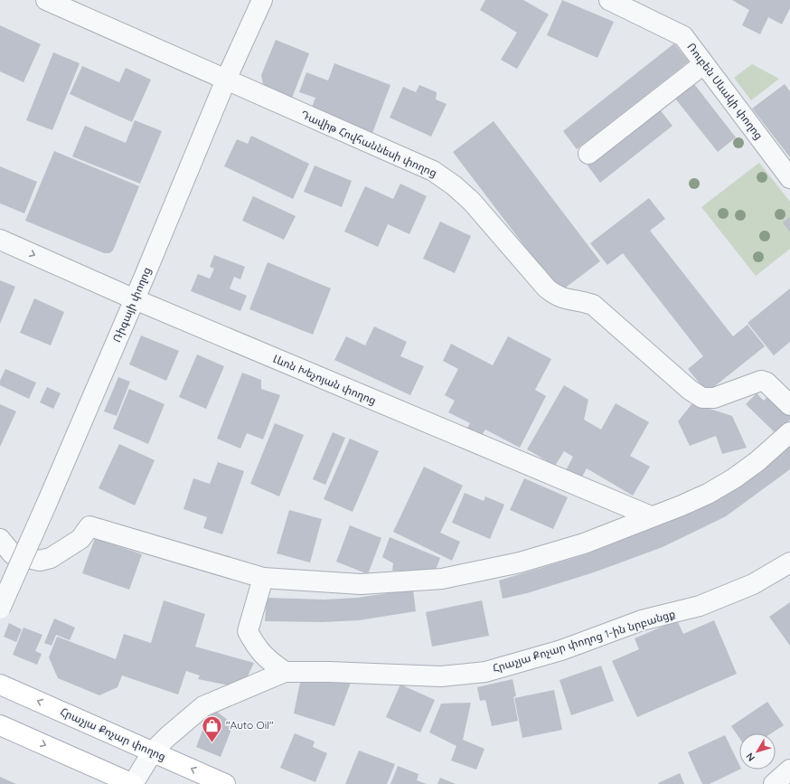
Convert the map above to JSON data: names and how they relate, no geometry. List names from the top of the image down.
{
  "streets": {
    "main road": ["Հրաչյա Քոչար փողոց"],
    "street": [
      "Ռուբեն Սևակի փողոց",
      "Դավիթ Հովհաննեսի փողոց",
      "Ռիգայի փողոց",
      "Լևոն Խեչոյան փողոց",
      "Հրաչյա Քոչար փողոց 1-ին նրբանցք"
    ]
  },
  "crossings": [
    ["Դավիթ Հովհաննեսի փողոց", "Ռիգայի փողոց"],
    ["Ռիգայի փողոց", "Լևոն Խեչոյան փողոց"],
    ["Հրաչյա Քոչար փողոց 1-ին նրբանցք", "Հրաչյա Քոչար փողոց"]
  ],
  "places": {
    "shop": ["\"Auto Oil\""]
  },
  "north": "bottom left"
}
